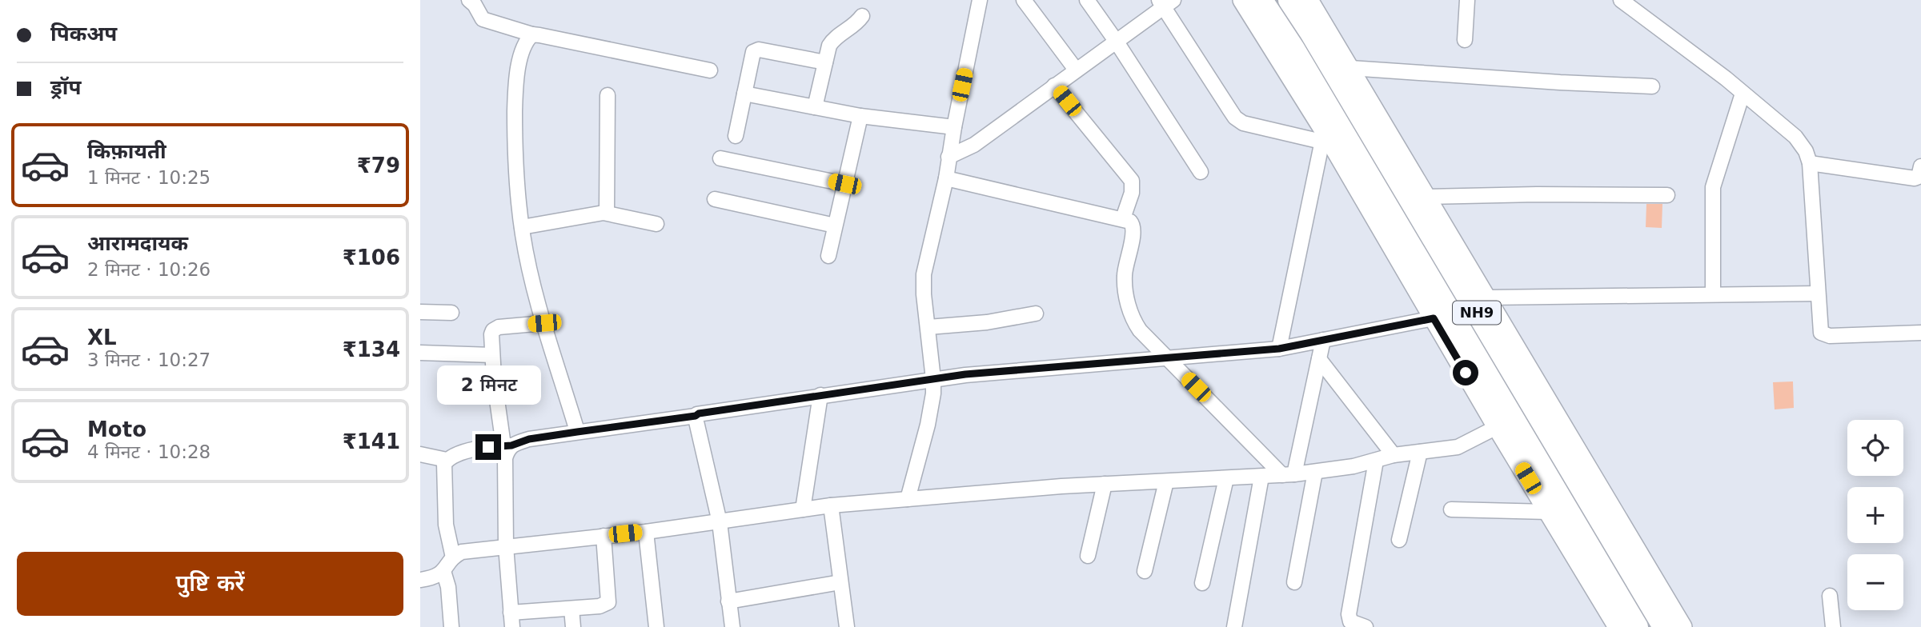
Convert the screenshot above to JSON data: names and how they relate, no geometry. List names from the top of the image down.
{
  "streets": {
    "highway": ["NH9"]
  },
  "page": {
    "banner": ["पिकअप", "ड्रॉप"],
    "list": [
      {
        "name": "किफ़ायती",
        "note": "1 मिनट · 10:25",
        "value": "₹79"
      },
      {
        "name": "आरामदायक",
        "note": "2 मिनट · 10:26",
        "value": "₹106"
      },
      {
        "name": "XL",
        "note": "3 मिनट · 10:27",
        "value": "₹134"
      },
      {
        "name": "Moto",
        "note": "4 मिनट · 10:28",
        "value": "₹141"
      }
    ],
    "bubble": "2 मिनट",
    "map_buttons": ["+", "−"],
    "buttons": "पुष्टि करें"
  }
}
